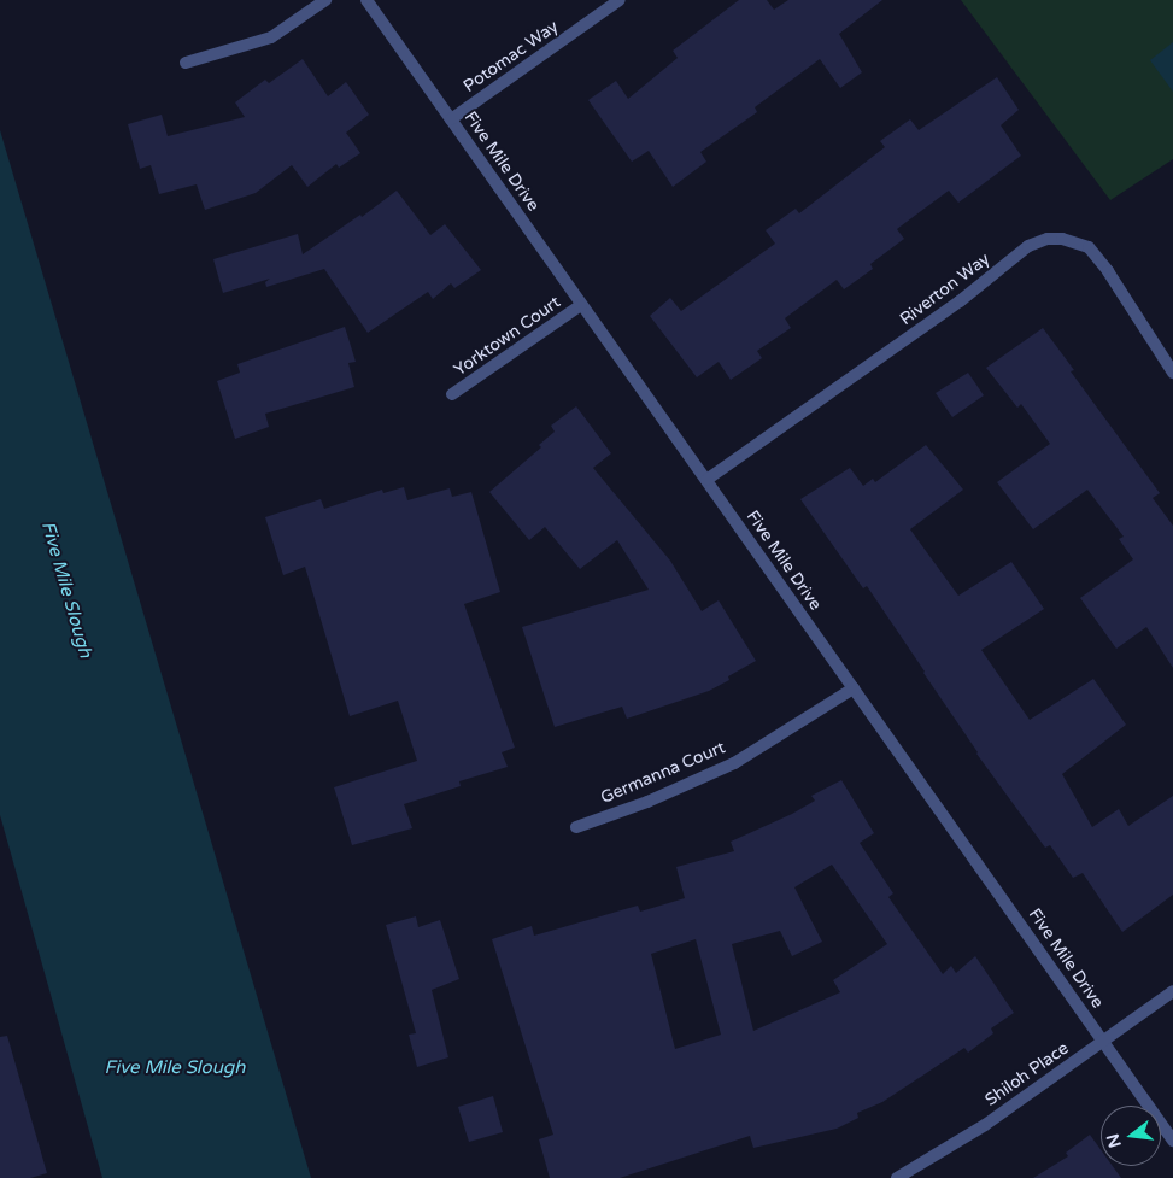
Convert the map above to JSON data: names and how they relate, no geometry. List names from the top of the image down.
{
  "streets": {
    "street": [
      "Potomac Way",
      "Five Mile Drive",
      "Riverton Way",
      "Yorktown Court",
      "Germanna Court",
      "Shiloh Place"
    ]
  },
  "crossings": [
    ["Potomac Way", "Five Mile Drive"],
    ["Five Mile Drive", "Riverton Way"],
    ["Five Mile Drive", "Yorktown Court"],
    ["Five Mile Drive", "Germanna Court"],
    ["Five Mile Drive", "Shiloh Place"]
  ],
  "water": ["Five Mile Slough"],
  "north": "left"
}
